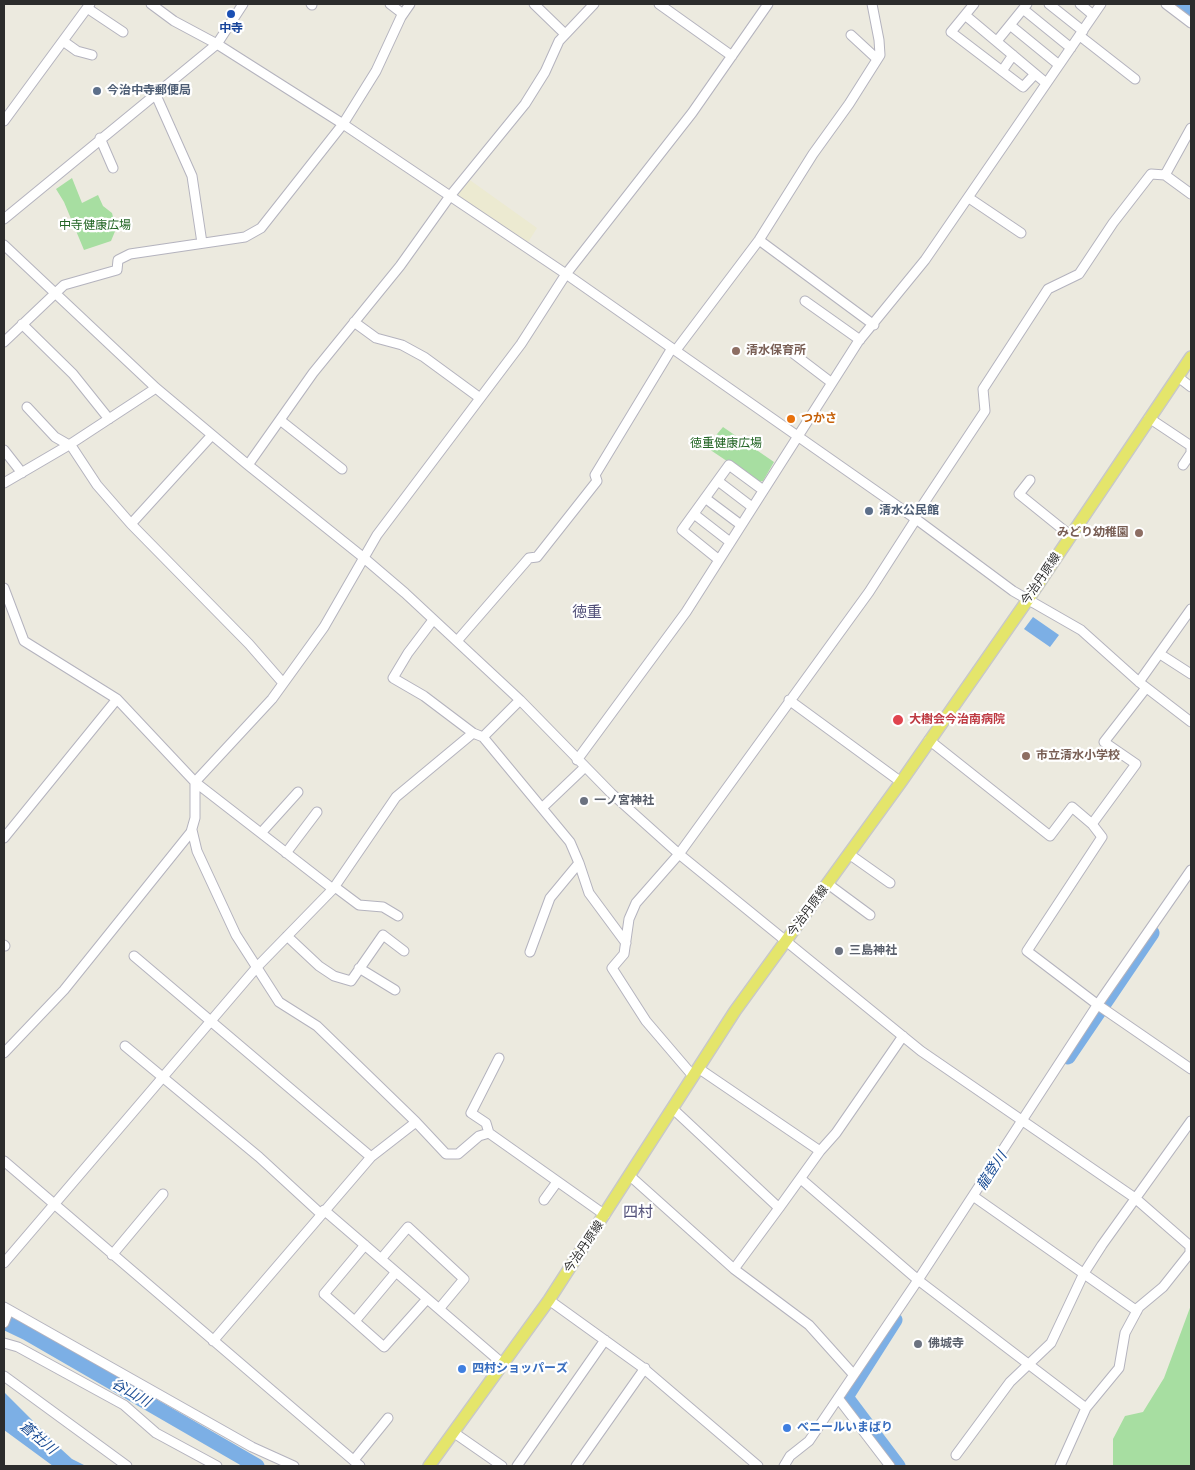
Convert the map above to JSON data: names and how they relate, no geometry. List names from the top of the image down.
{
  "streets": {
    "main road": ["今治丹原線"]
  },
  "districts": ["徳重", "四村"],
  "water": ["龍登川", "谷山川", "蒼社川"],
  "parks": ["中寺健康広場", "徳重健康広場"],
  "places": [
    "中寺",
    "今治中寺郵便局",
    "清水保育所",
    "つかさ",
    "清水公民館",
    "みどり幼稚園",
    "大樹会今治南病院",
    "市立清水小学校",
    "一ノ宮神社",
    "三島神社",
    "佛城寺",
    "四村ショッパーズ",
    "べニールいまばり"
  ]
}
